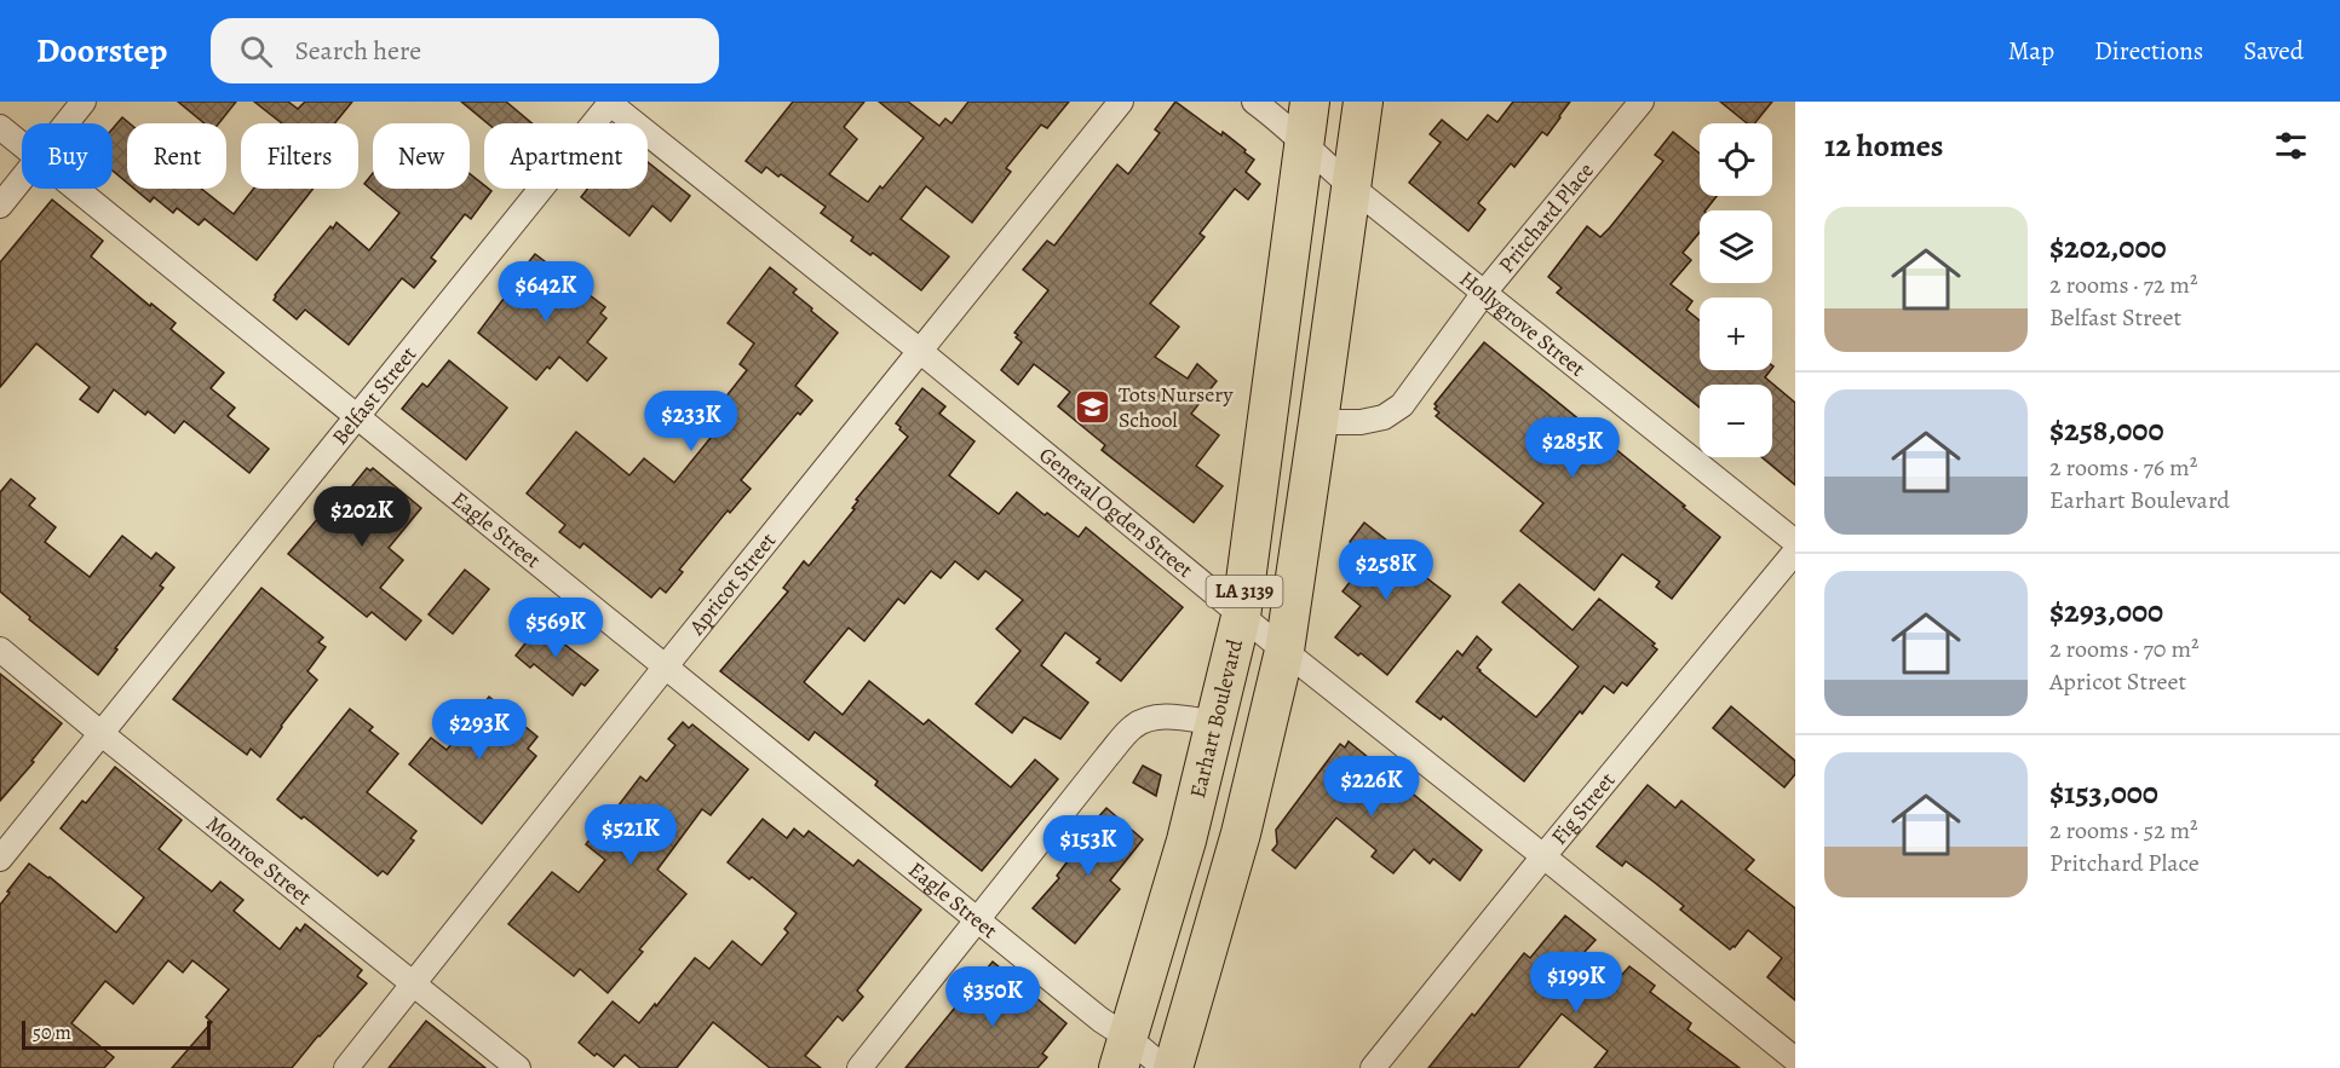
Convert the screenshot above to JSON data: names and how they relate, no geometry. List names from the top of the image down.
{
  "streets": {
    "main road": ["LA 3139", "Earhart Boulevard"],
    "street": [
      "Pritchard Place",
      "Hollygrove Street",
      "Belfast Street",
      "General Ogden Street",
      "Eagle Street",
      "Apricot Street",
      "Fig Street",
      "Monroe Street"
    ]
  },
  "crossings": [
    ["Pritchard Place", "Hollygrove Street"],
    ["Pritchard Place", "LA 3139"],
    ["Hollygrove Street", "LA 3139"],
    ["Hollygrove Street", "Earhart Boulevard"],
    ["Belfast Street", "General Ogden Street"],
    ["Belfast Street", "Eagle Street"],
    ["Belfast Street", "Monroe Street"],
    ["General Ogden Street", "Apricot Street"],
    ["General Ogden Street", "LA 3139"],
    ["General Ogden Street", "Earhart Boulevard"],
    ["General Ogden Street", "Fig Street"],
    ["Eagle Street", "Apricot Street"],
    ["Eagle Street", "Earhart Boulevard"],
    ["Apricot Street", "Monroe Street"]
  ],
  "places": {
    "school or university": ["Tots Nursery School"]
  },
  "scale_bar": "50 m",
  "page": {
    "header": "Doorstep",
    "search": "Search here",
    "nav": ["Map", "Directions", "Saved"],
    "heading": "12 homes",
    "map_buttons": ["+", "−"],
    "chip": [
      "Buy",
      "Rent",
      "Filters",
      "New",
      "Apartment"
    ],
    "list": [
      {
        "name": "$202,000",
        "note": "2 rooms · 72 m² · Belfast Street"
      },
      {
        "name": "$258,000",
        "note": "2 rooms · 76 m² · Earhart Boulevard"
      },
      {
        "name": "$293,000",
        "note": "2 rooms · 70 m² · Apricot Street"
      },
      {
        "name": "$153,000",
        "note": "2 rooms · 52 m² · Pritchard Place"
      }
    ],
    "price": [
      "$642K",
      "$233K",
      "$285K",
      "$202K",
      "$258K",
      "$569K",
      "$293K",
      "$226K",
      "$521K",
      "$153K",
      "$199K",
      "$350K"
    ],
    "scale": "50 m"
  }
}
